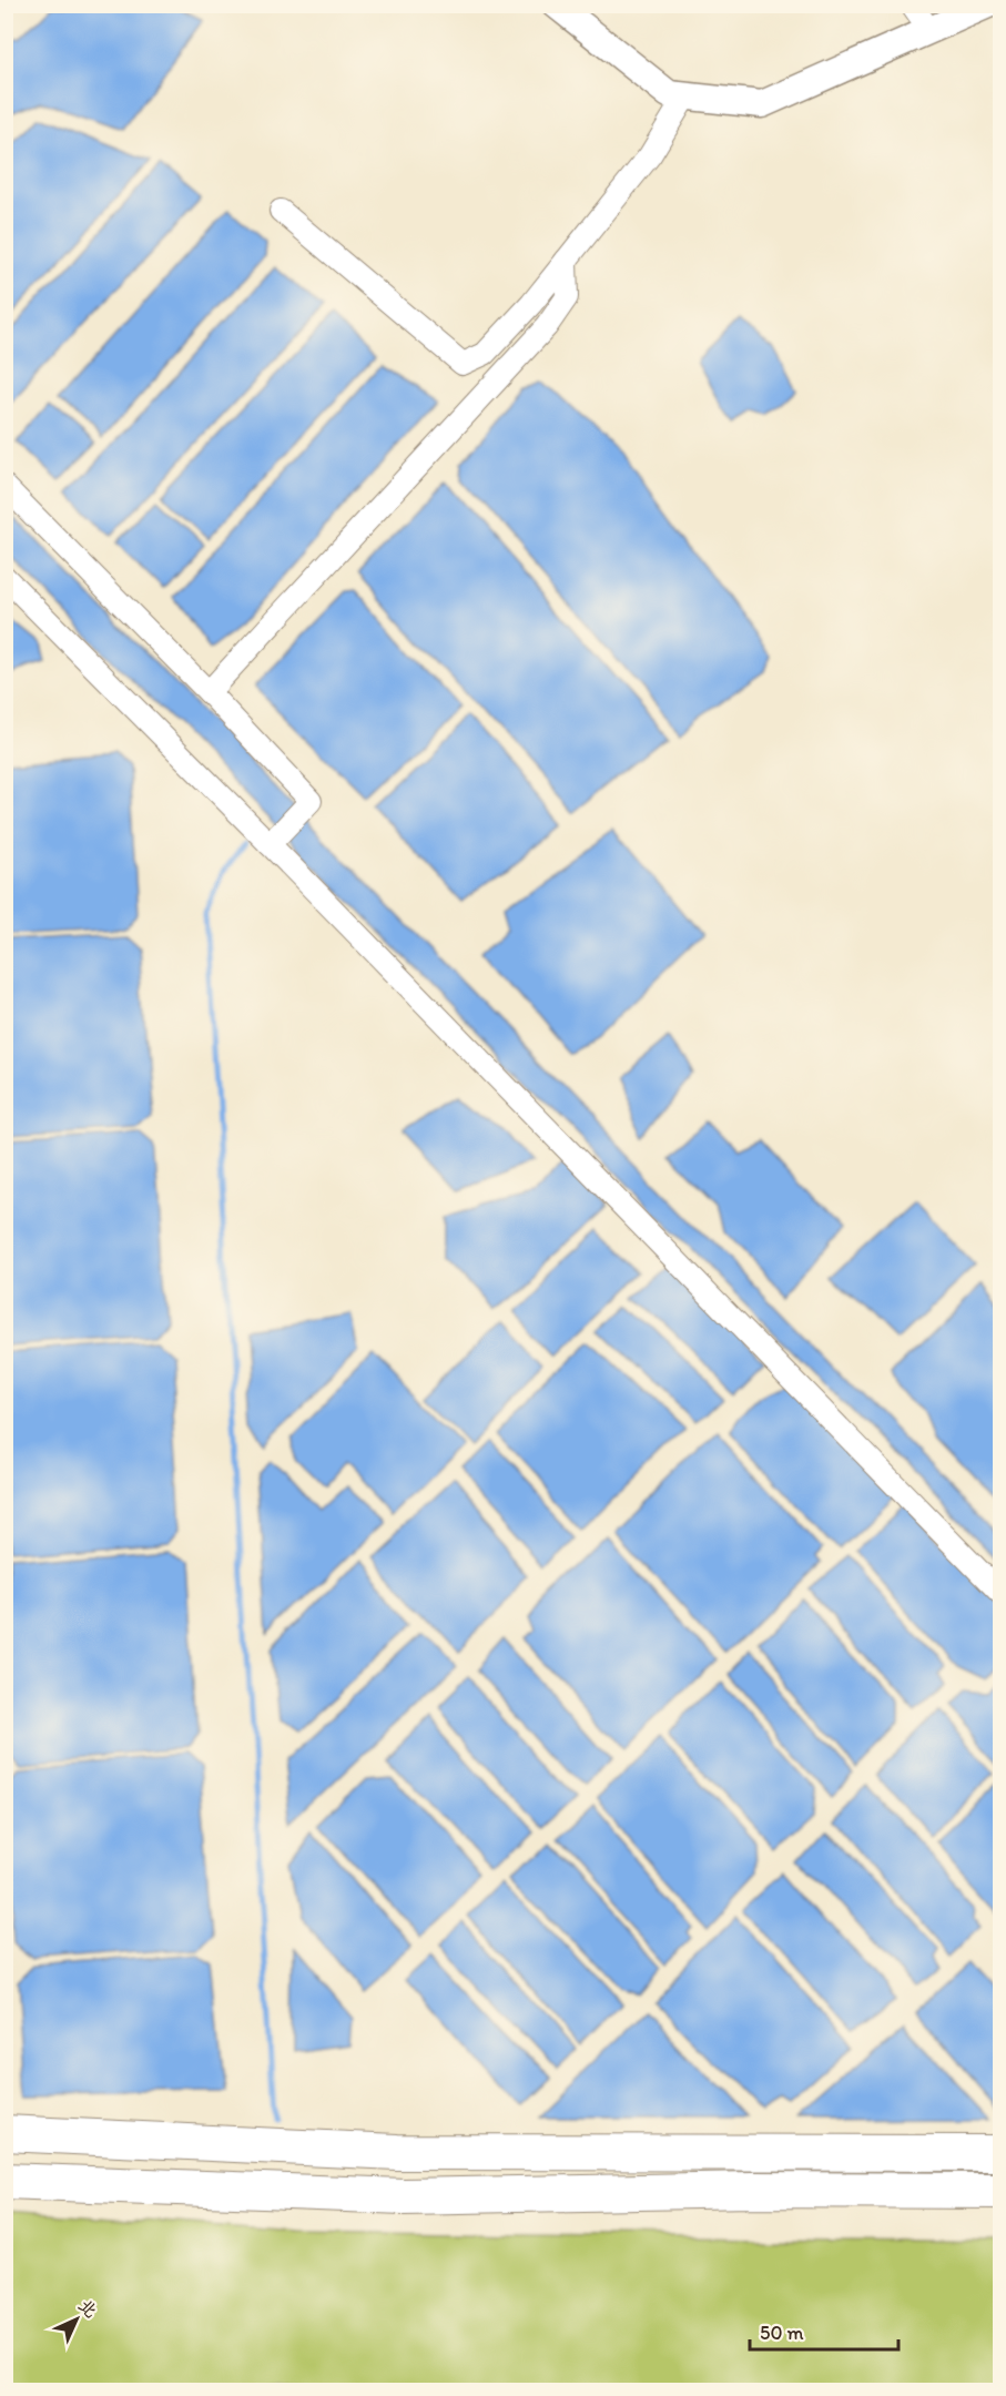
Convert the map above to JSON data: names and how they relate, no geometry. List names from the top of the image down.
{
  "scale_bar": "50 m",
  "north": "top right"
}
